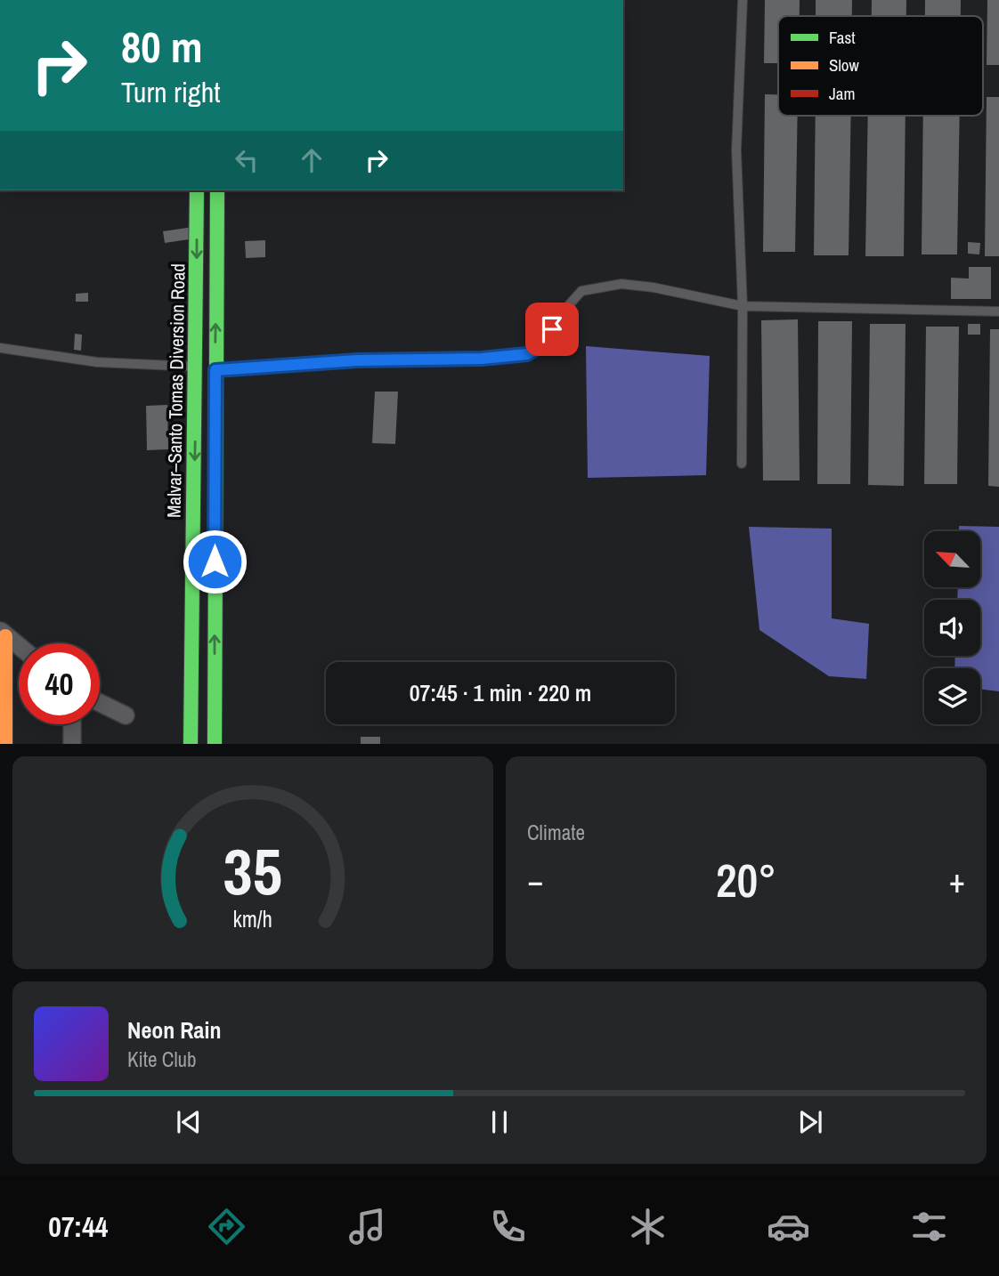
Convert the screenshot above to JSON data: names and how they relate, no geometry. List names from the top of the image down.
{
  "streets": {
    "street": ["Malvar–Santo Tomas Diversion Road"]
  },
  "legend": ["Fast", "Slow", "Jam"],
  "north": "top left",
  "page": {
    "turn": ["80 m", "Turn right"],
    "limit": "40",
    "trip": "07:45 · 1 min · 220 m",
    "tile": "Climate",
    "heat": ["−", "20°", "+"],
    "song": ["Neon Rain", "Kite Club"],
    "tabs": "07:44",
    "gauge": ["35", "km/h"]
  }
}
